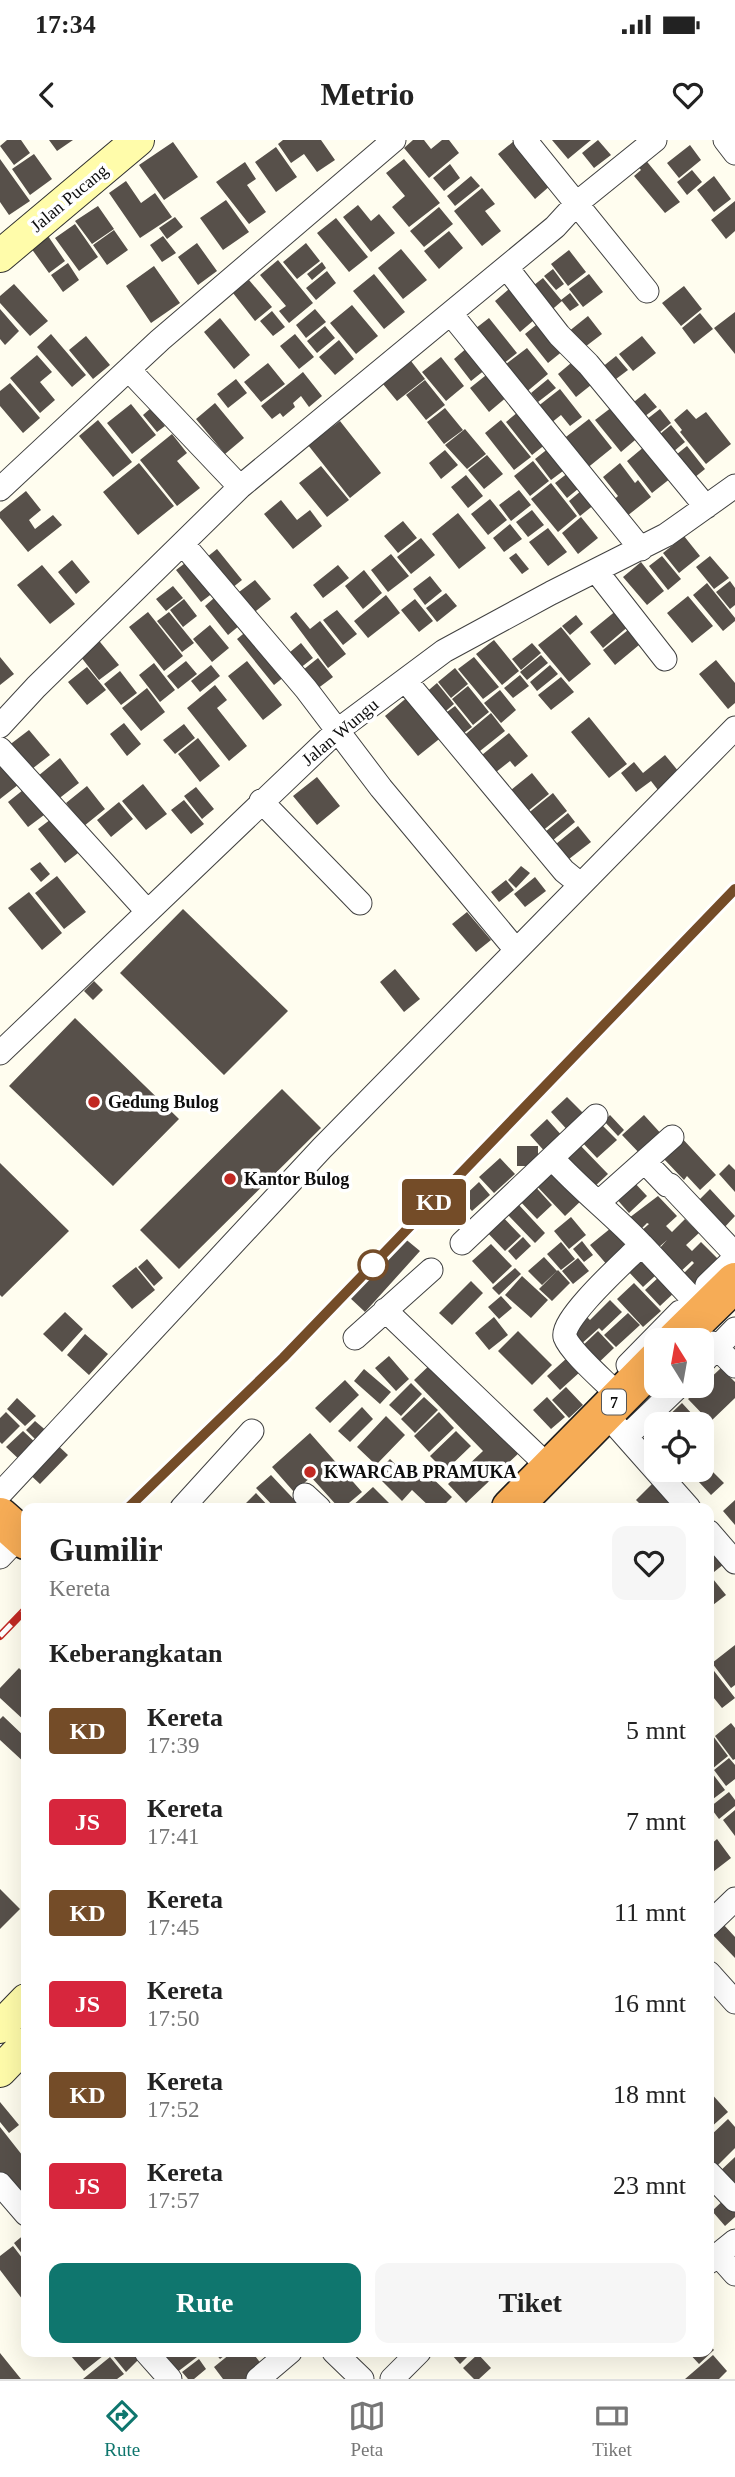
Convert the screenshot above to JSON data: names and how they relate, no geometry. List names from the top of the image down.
{
  "streets": {
    "highway": ["7"],
    "street": ["Jalan Pucang", "Jalan Wungu"]
  },
  "places": ["Gedung Bulog", "Kantor Bulog", "KWARCAB PRAMUKA"],
  "north": "top",
  "page": {
    "status": "17:34",
    "header": "Metrio",
    "on_map": "KD",
    "heading": [
      ["Gumilir", "Kereta"],
      "Keberangkatan"
    ],
    "list": [
      {
        "mark": "KD",
        "name": "Kereta",
        "note": "17:39",
        "value": "5 mnt"
      },
      {
        "mark": "JS",
        "name": "Kereta",
        "note": "17:41",
        "value": "7 mnt"
      },
      {
        "mark": "KD",
        "name": "Kereta",
        "note": "17:45",
        "value": "11 mnt"
      },
      {
        "mark": "JS",
        "name": "Kereta",
        "note": "17:50",
        "value": "16 mnt"
      },
      {
        "mark": "KD",
        "name": "Kereta",
        "note": "17:52",
        "value": "18 mnt"
      },
      {
        "mark": "JS",
        "name": "Kereta",
        "note": "17:57",
        "value": "23 mnt"
      }
    ],
    "buttons": ["Rute", "Tiket"],
    "tabs": ["Rute", "Peta", "Tiket"]
  }
}
